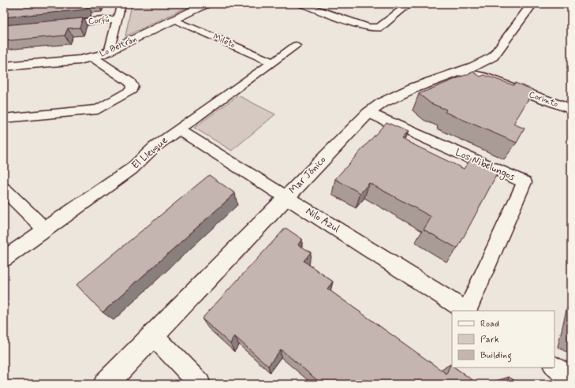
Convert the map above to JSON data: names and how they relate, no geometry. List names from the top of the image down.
{
  "streets": {
    "street": [
      "Corfú",
      "Mileto",
      "Lo Beltrán",
      "Corinto",
      "El Lleuque",
      "Los Nibelungos",
      "Mar Jónico",
      "Nilo Azul"
    ]
  },
  "crossings": [
    ["Mileto", "Lo Beltrán"],
    ["Mileto", "El Lleuque"],
    ["Corinto", "Mar Jónico"],
    ["El Lleuque", "Nilo Azul"],
    ["Los Nibelungos", "Mar Jónico"],
    ["Mar Jónico", "Nilo Azul"]
  ],
  "legend": ["Road", "Park", "Building"]
}
